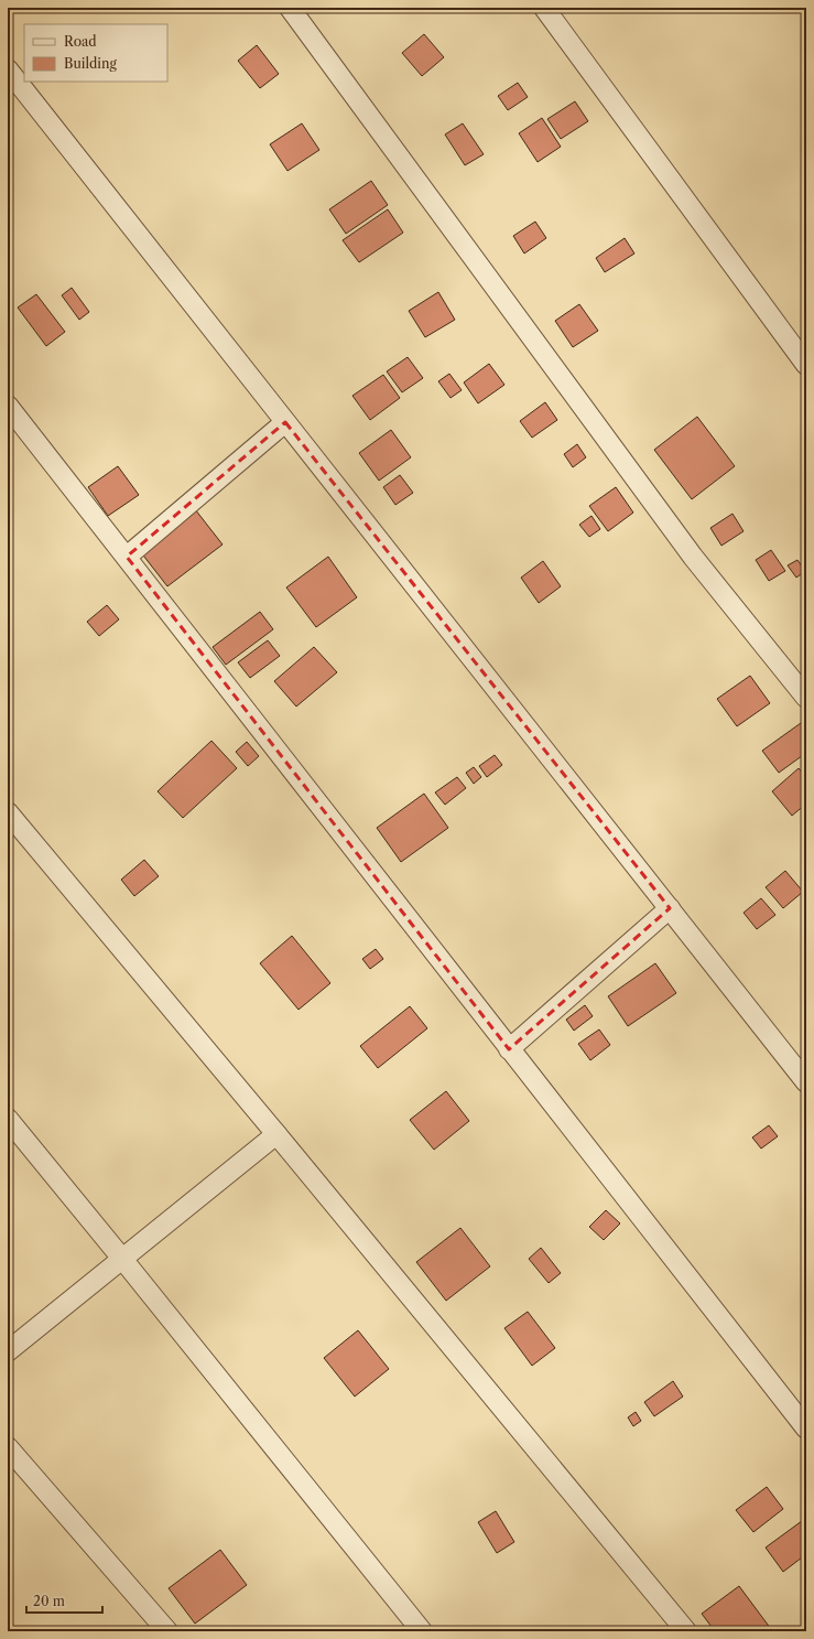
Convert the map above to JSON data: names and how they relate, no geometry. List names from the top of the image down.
{
  "legend": ["Road", "Building"],
  "scale_bar": "20 m"
}
